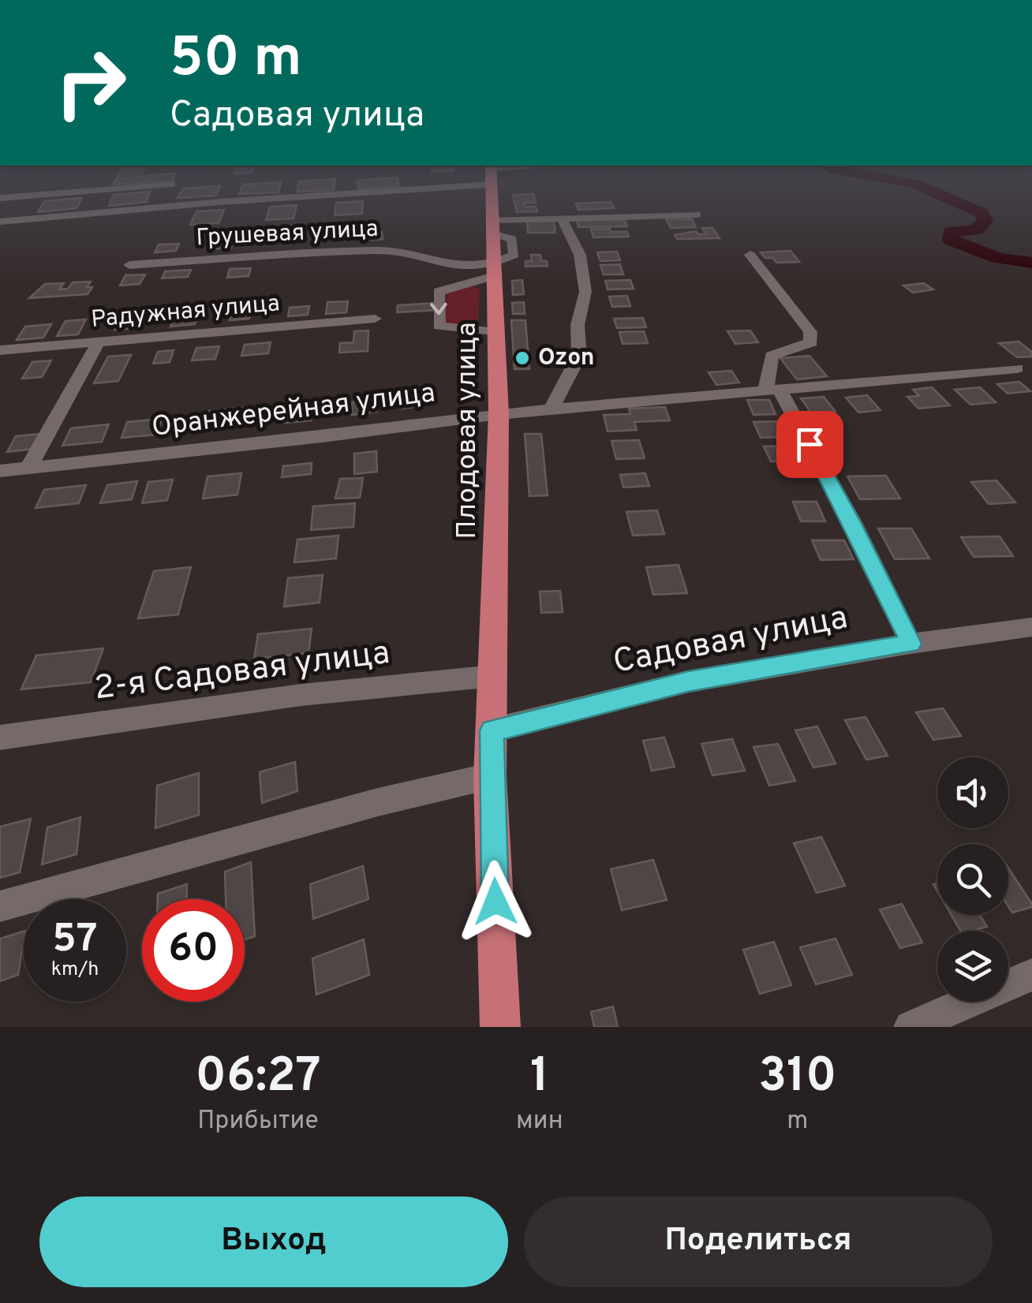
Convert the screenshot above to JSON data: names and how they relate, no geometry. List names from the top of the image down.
{
  "streets": {
    "main road": ["Плодовая улица"],
    "street": [
      "Грушевая улица",
      "Радужная улица",
      "Оранжерейная улица",
      "Садовая улица",
      "2-я Садовая улица"
    ]
  },
  "crossings": [
    ["Грушевая улица", "Плодовая улица"],
    ["Оранжерейная улица", "Плодовая улица"],
    ["Плодовая улица", "Садовая улица"],
    ["Плодовая улица", "2-я Садовая улица"]
  ],
  "places": ["Ozon"],
  "page": {
    "turn": ["50 m", "Садовая улица"],
    "speed": "57 km/h",
    "limit": "60",
    "eta": [
      "06:27",
      "Прибытие",
      "1",
      "мин",
      "310",
      "m"
    ],
    "buttons": ["Выход", "Поделиться"]
  }
}
